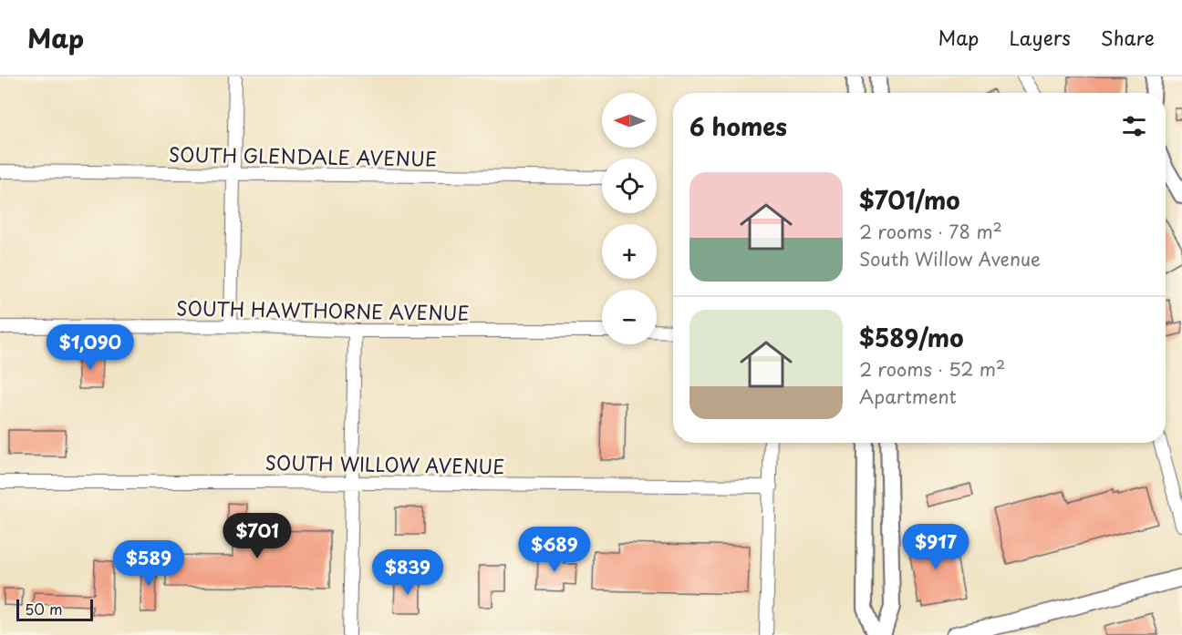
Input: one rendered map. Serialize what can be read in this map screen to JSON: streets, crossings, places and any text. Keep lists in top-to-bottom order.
{
  "streets": {
    "street": ["SOUTH GLENDALE AVENUE", "SOUTH HAWTHORNE AVENUE", "SOUTH WILLOW AVENUE"]
  },
  "scale_bar": "50 m",
  "north": "left",
  "page": {
    "header": "Map",
    "nav": ["Map", "Layers", "Share"],
    "map_buttons": ["+", "−"],
    "heading": "6 homes",
    "list": [
      {
        "name": "$701/mo",
        "note": "2 rooms · 78 m² · South Willow Avenue"
      },
      {
        "name": "$589/mo",
        "note": "2 rooms · 52 m² · Apartment"
      }
    ],
    "price": [
      "$1,090",
      "$701",
      "$917",
      "$689",
      "$589",
      "$839"
    ],
    "scale": "50 m"
  }
}
